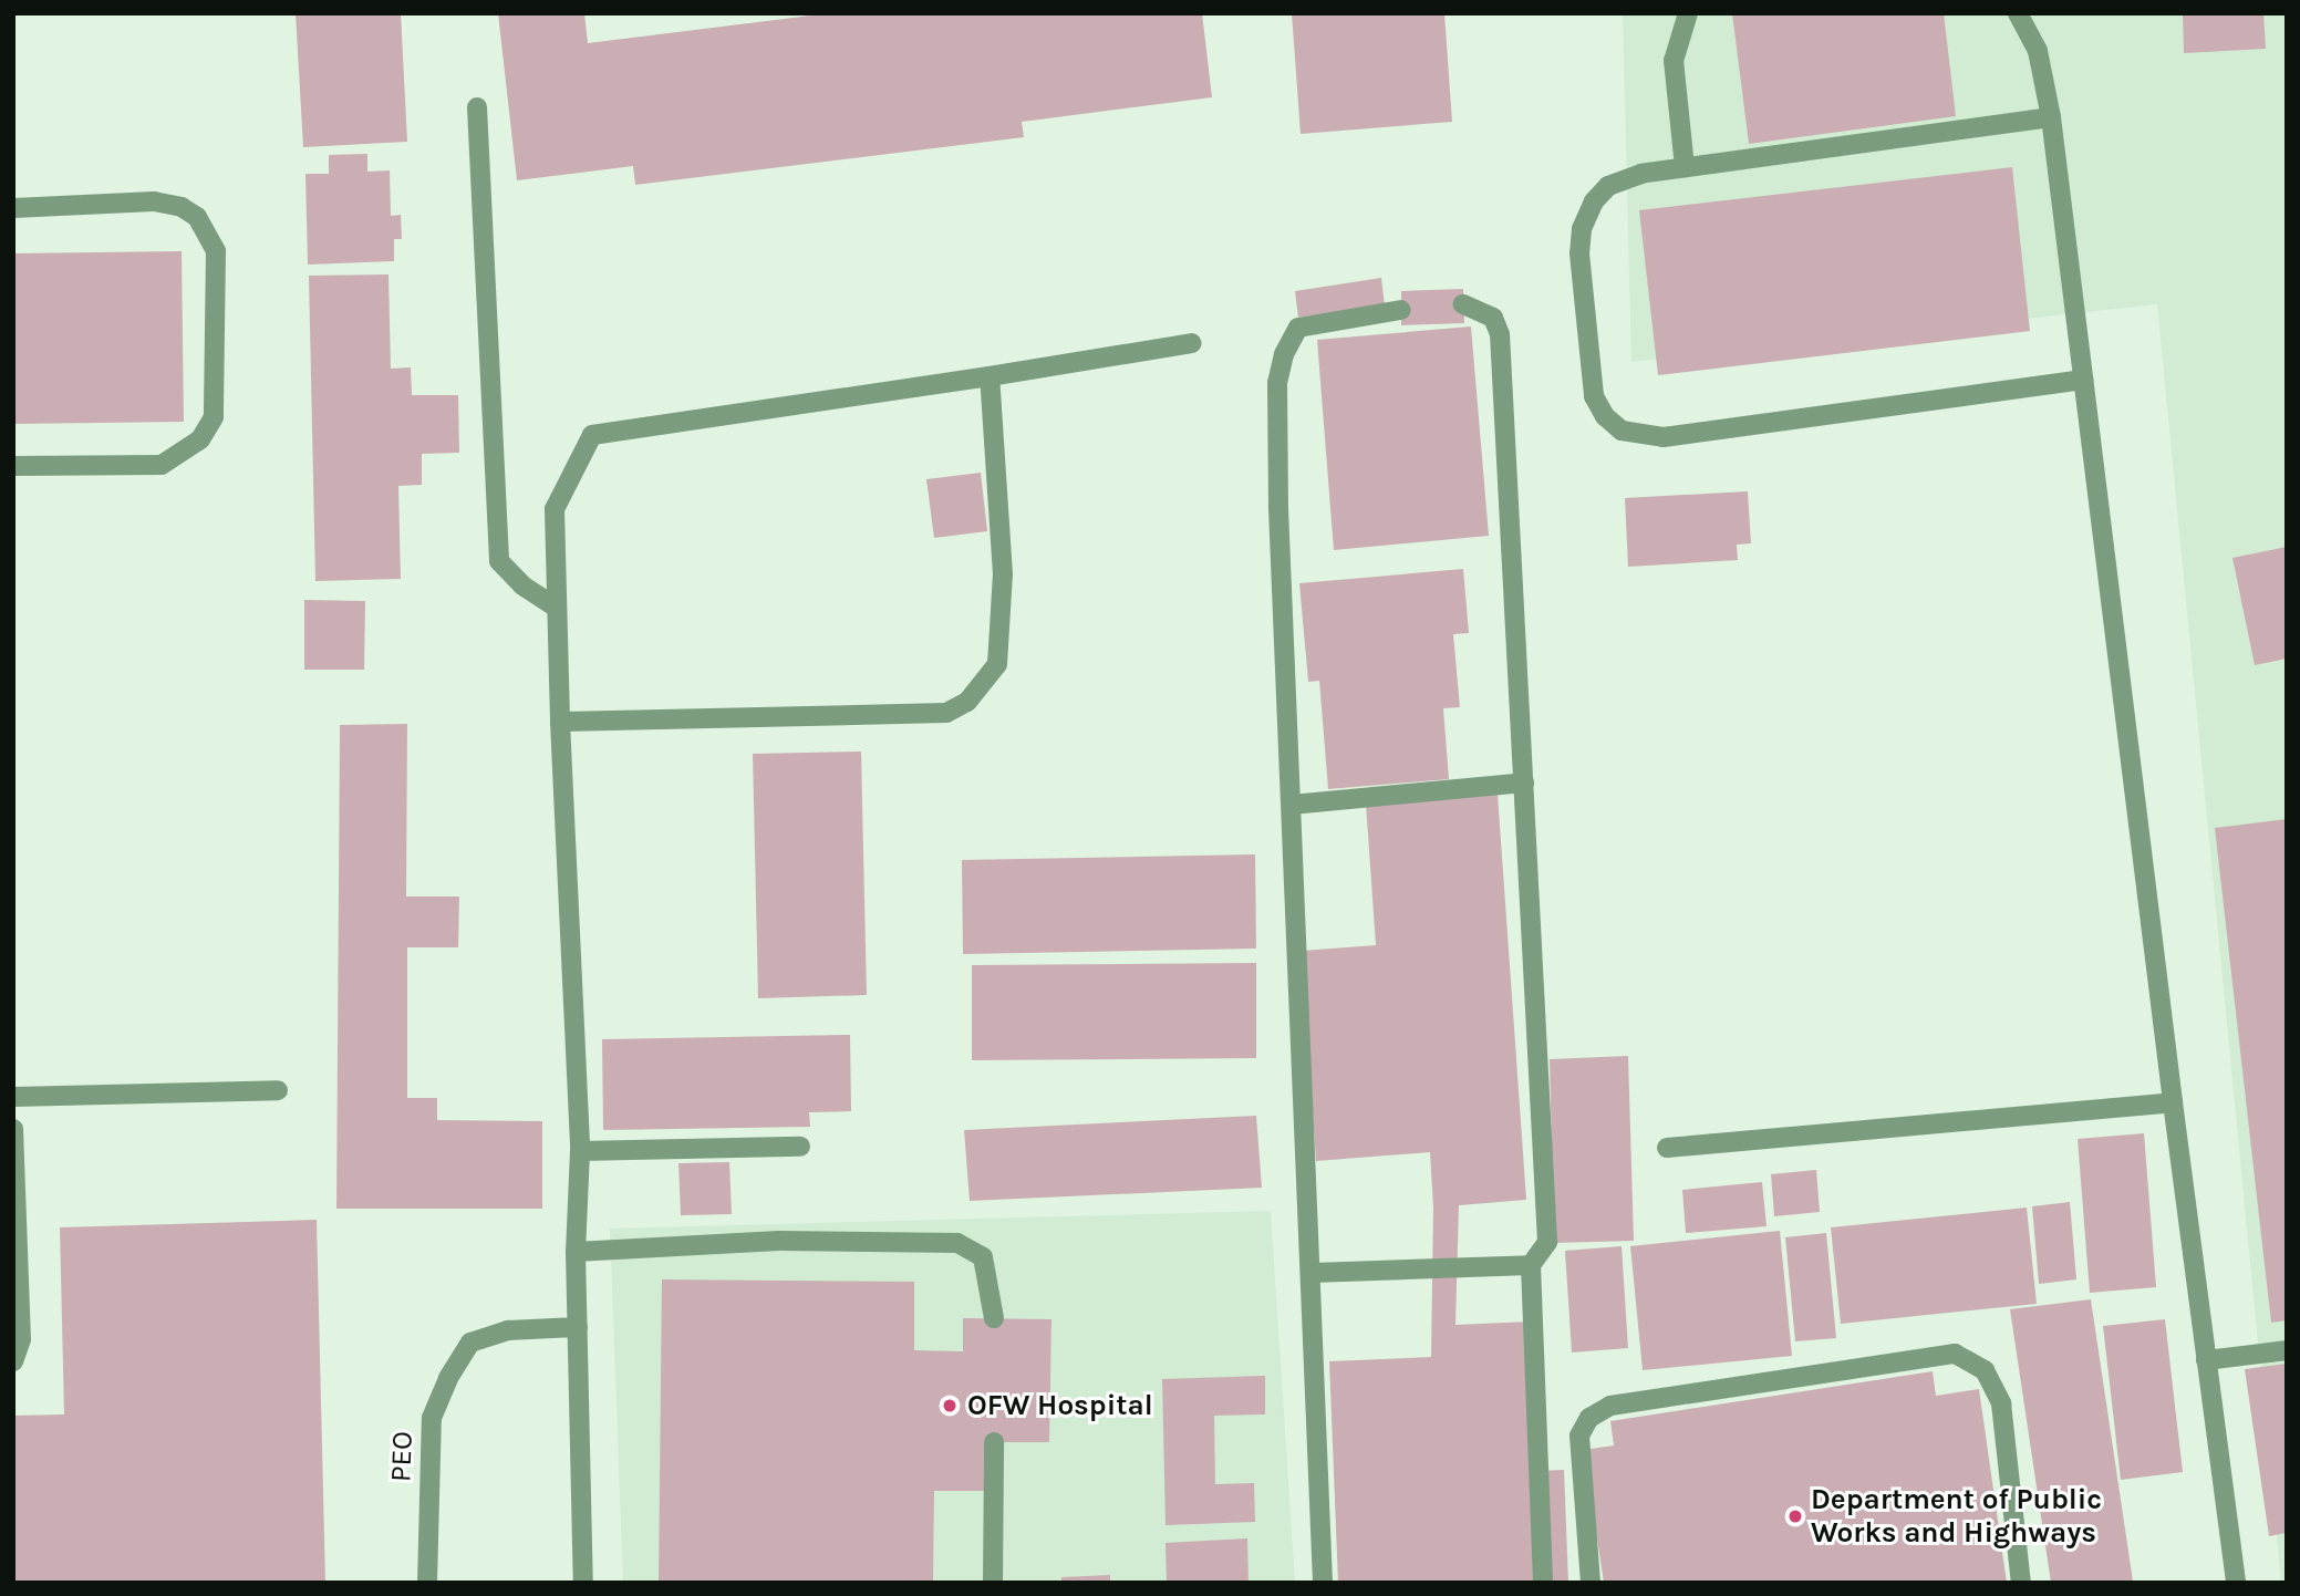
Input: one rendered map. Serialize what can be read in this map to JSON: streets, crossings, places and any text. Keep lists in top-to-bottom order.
{
  "streets": {
    "lane": ["PEO"]
  },
  "places": ["OFW Hospital", "Department of Public Works and Highways"]
}
